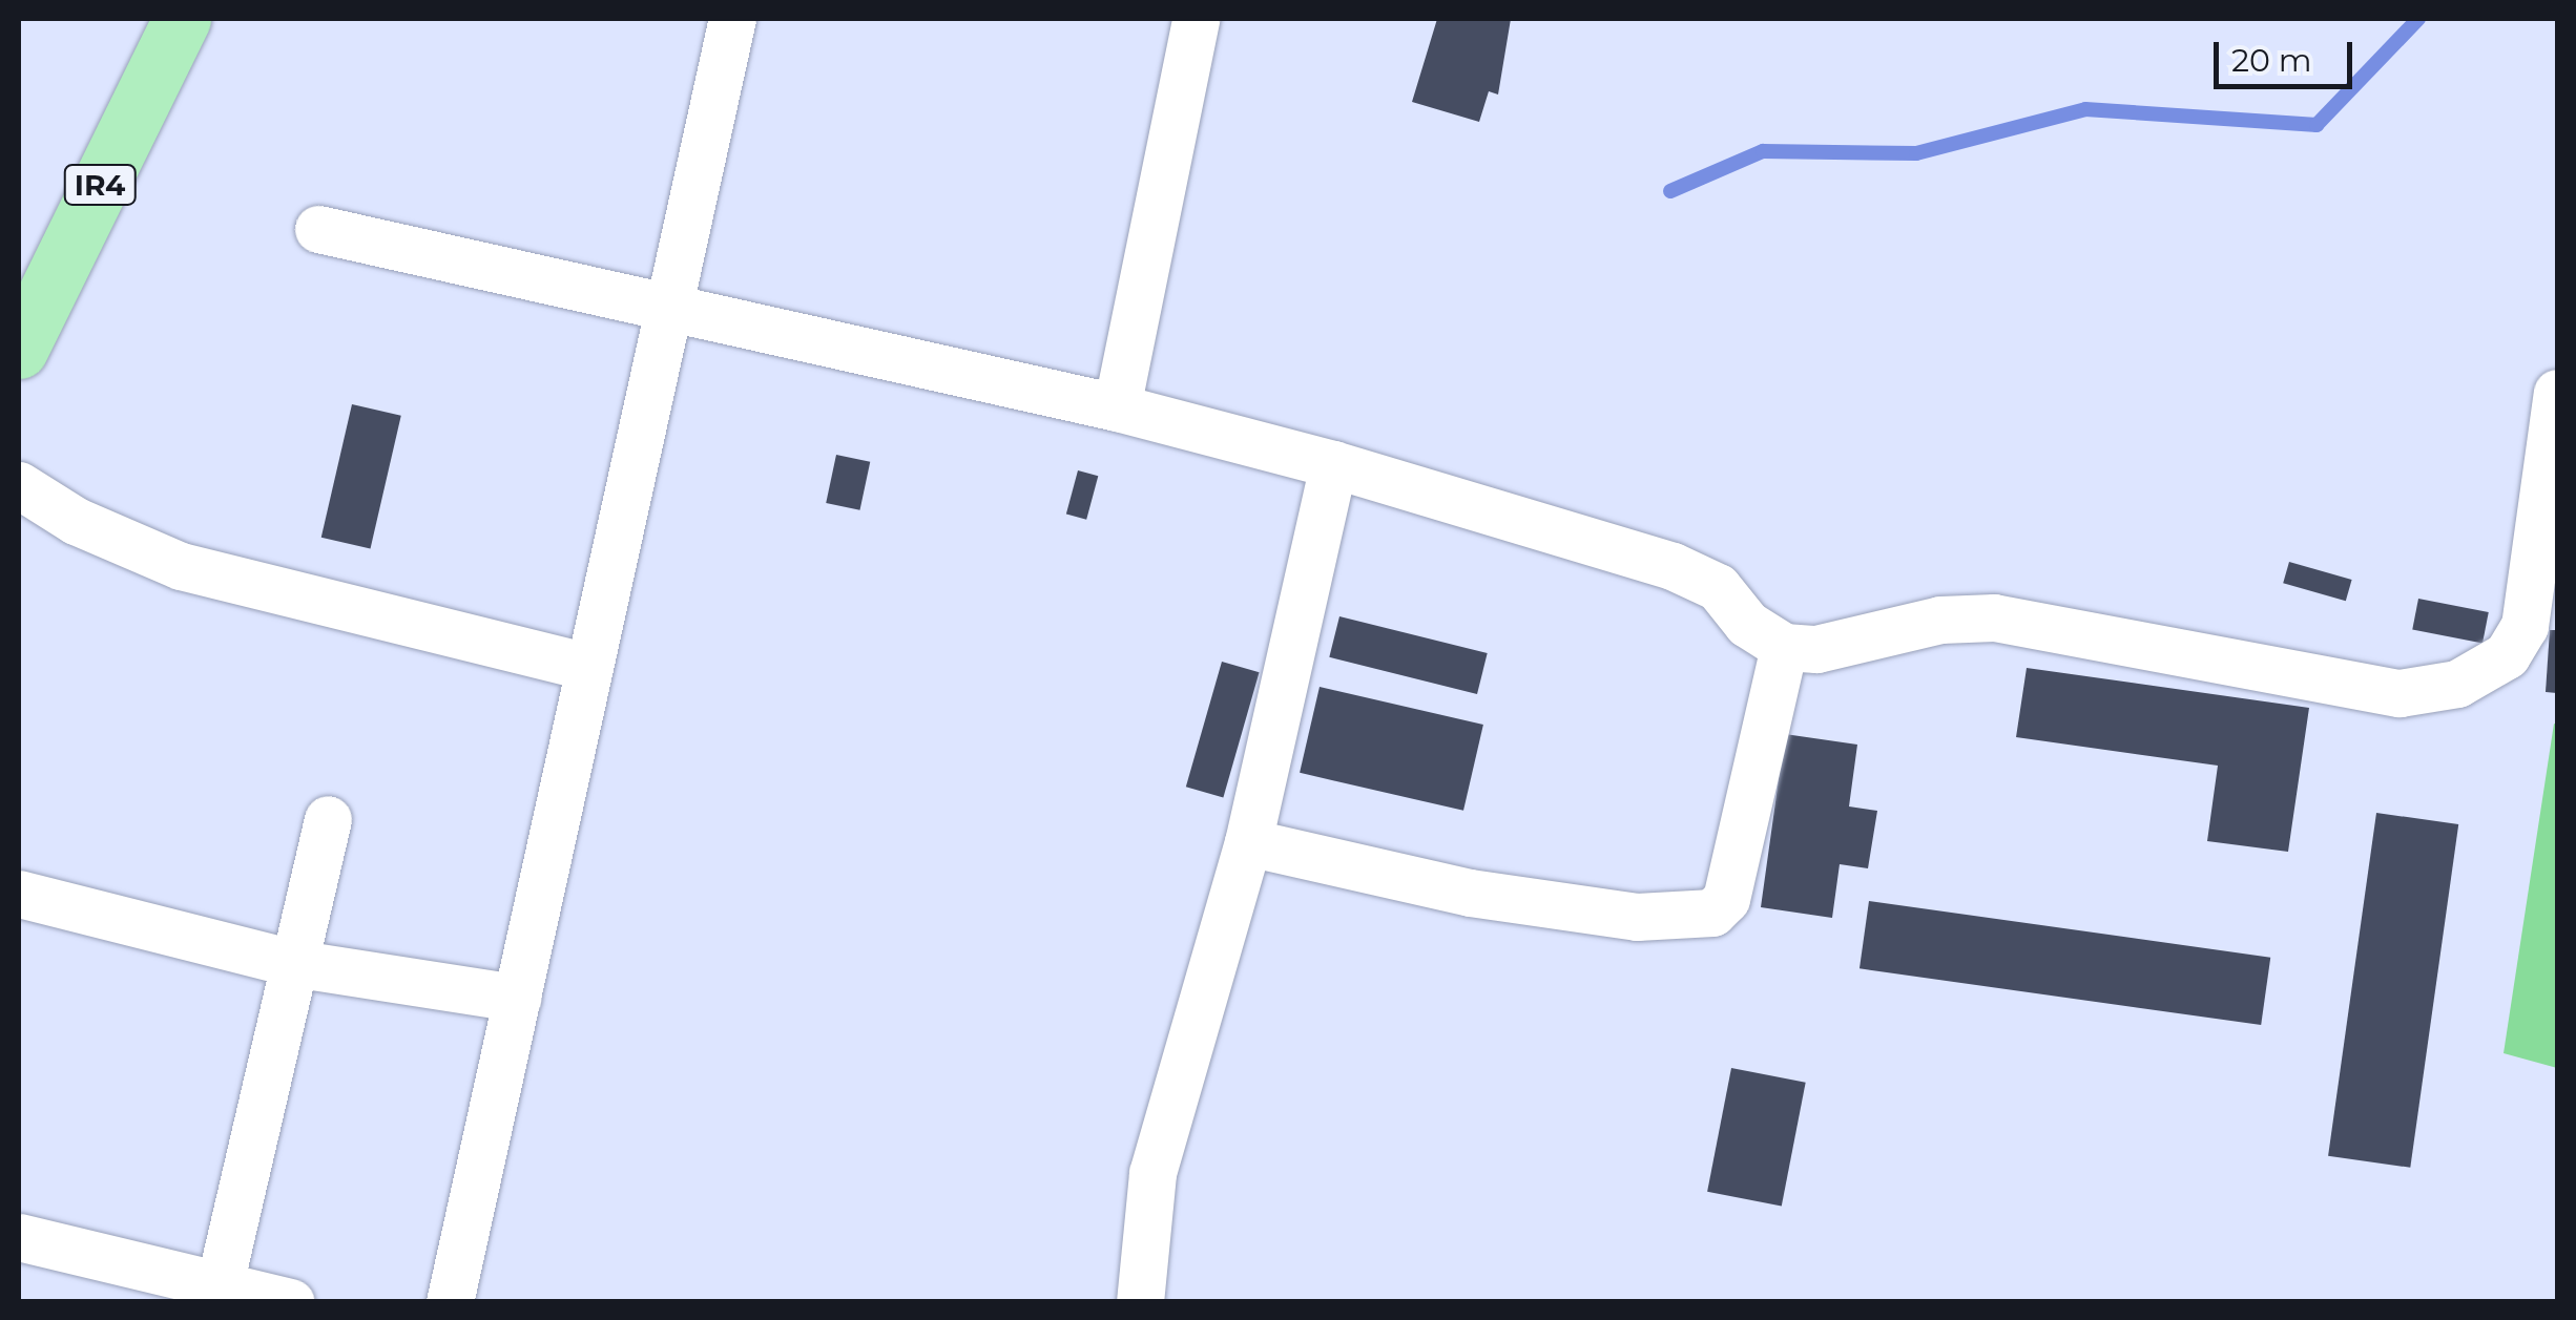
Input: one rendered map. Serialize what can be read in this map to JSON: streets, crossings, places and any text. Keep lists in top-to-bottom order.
{
  "streets": {
    "main road": ["IR4"]
  },
  "scale_bar": "20 m"
}
